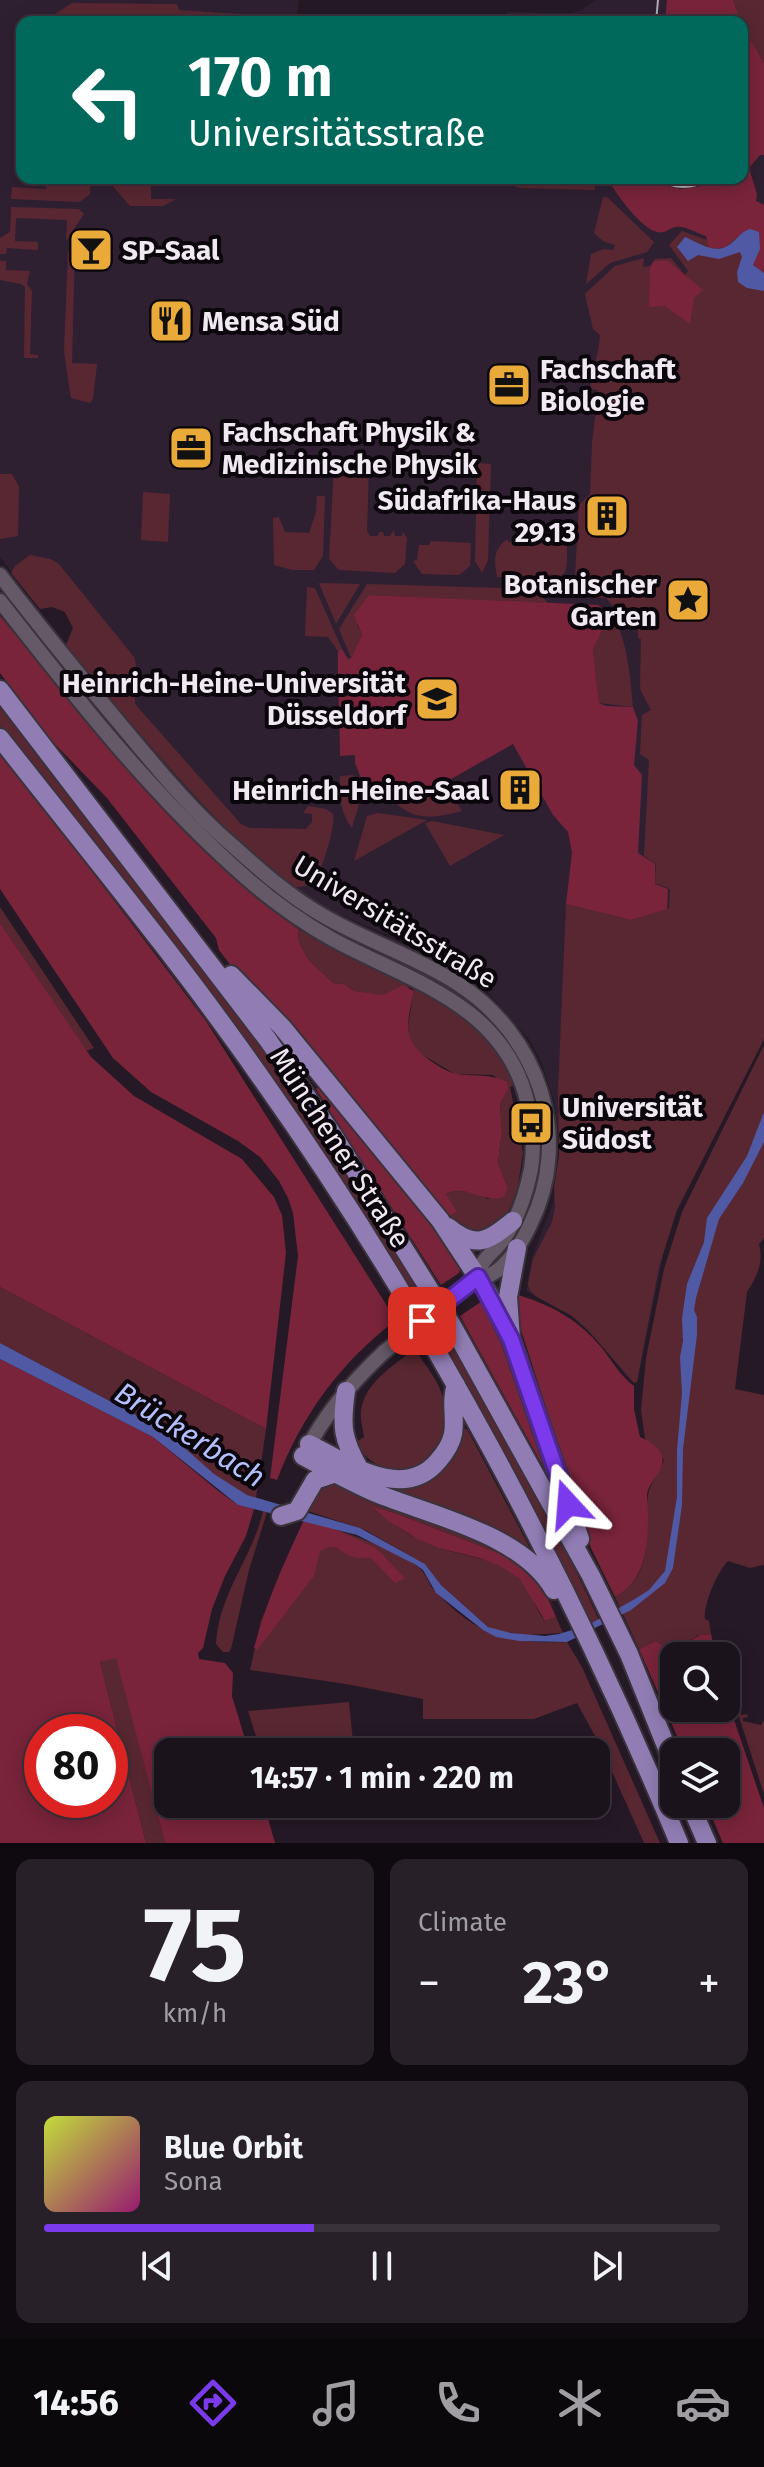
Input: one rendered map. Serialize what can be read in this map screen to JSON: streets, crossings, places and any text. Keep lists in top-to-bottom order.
{
  "streets": {
    "highway": ["Münchener Straße"],
    "street": ["Universitätsstraße"]
  },
  "water": ["Brückerbach"],
  "places": {
    "bar": ["SP-Saal"],
    "restaurant": ["Mensa Süd"],
    "office": ["Fachschaft Biologie", "Fachschaft Physik & Medizinische Physik"],
    "building": ["Südafrika-Haus 29.13", "Heinrich-Heine-Saal"],
    "place": ["Botanischer Garten"],
    "school or university": ["Heinrich-Heine-Universität Düsseldorf"],
    "bus stop": ["Universität Südost"]
  },
  "page": {
    "turn": ["170 m", "Universitätsstraße"],
    "limit": "80",
    "trip": "14:57 · 1 min · 220 m",
    "tile": [
      ["75", "km/h"],
      "Climate"
    ],
    "heat": ["−", "23°", "+"],
    "song": ["Blue Orbit", "Sona"],
    "tabs": "14:56"
  }
}
